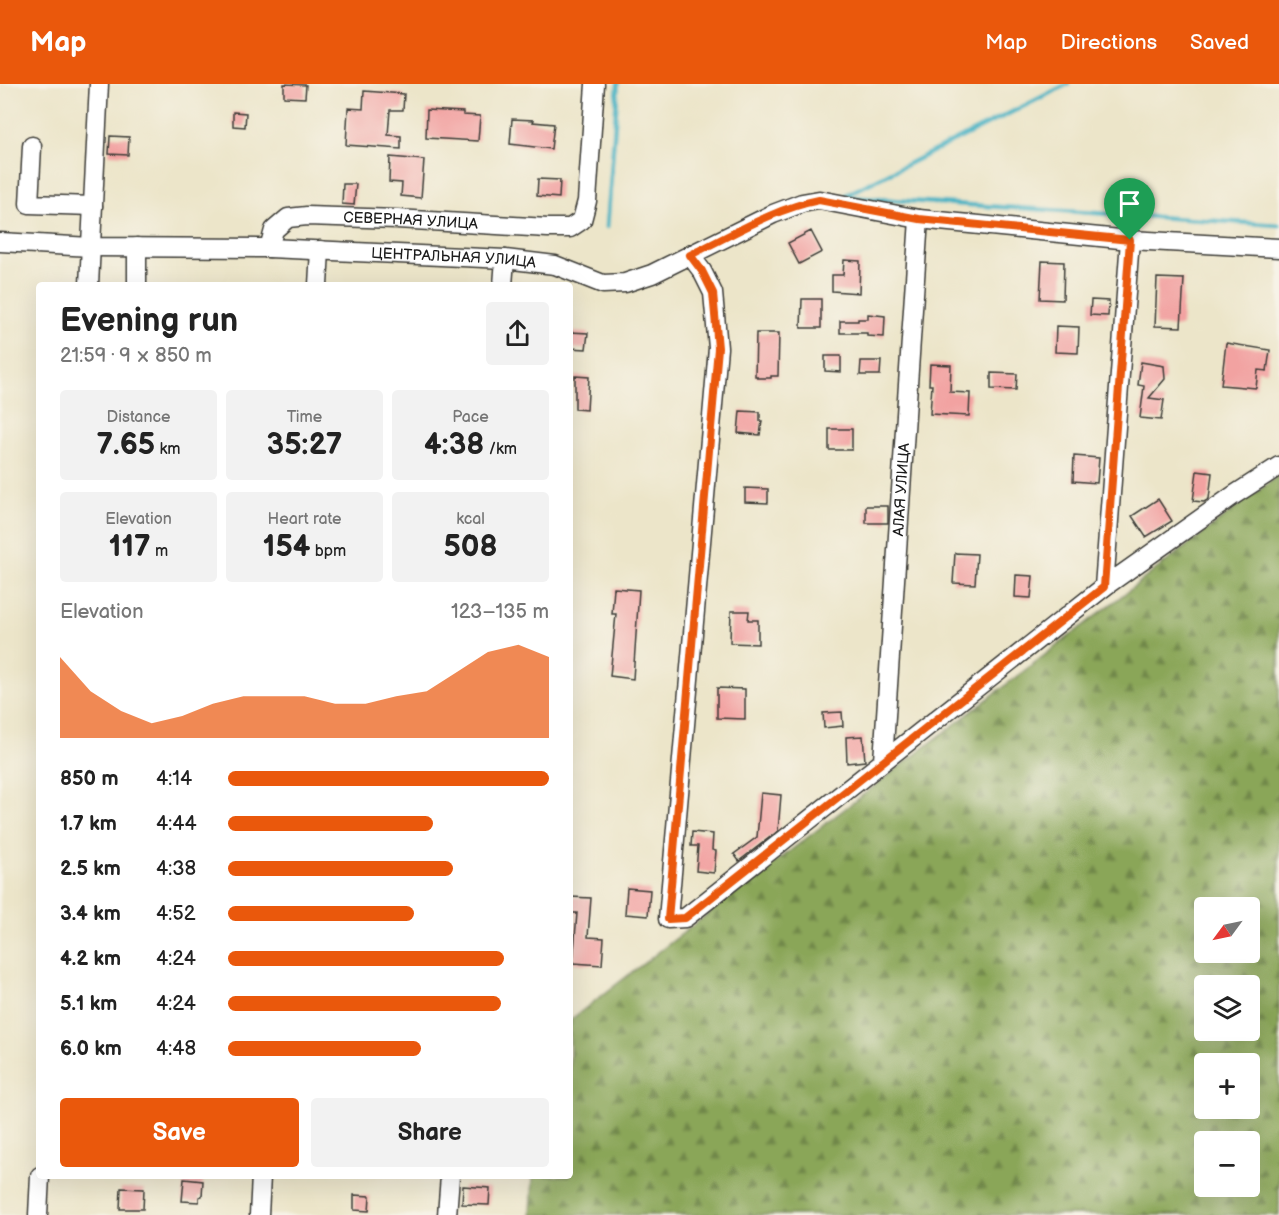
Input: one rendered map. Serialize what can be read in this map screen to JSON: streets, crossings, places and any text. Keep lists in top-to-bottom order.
{
  "streets": {
    "street": ["СЕВЕРНАЯ УЛИЦА", "ЦЕНТРАЛЬНАЯ УЛИЦА", "АЛАЯ УЛИЦА"]
  },
  "crossings": [
    ["СЕВЕРНАЯ УЛИЦА", "ЦЕНТРАЛЬНАЯ УЛИЦА"],
    ["ЦЕНТРАЛЬНАЯ УЛИЦА", "АЛАЯ УЛИЦА"]
  ],
  "north": "bottom left",
  "page": {
    "header": "Map",
    "nav": ["Map", "Directions", "Saved"],
    "heading": ["Evening run", "21:59 · 9 × 850 m"],
    "stats": [
      ["Distance", "7.65 km"],
      ["Time", "35:27"],
      ["Pace", "4:38 /km"],
      ["Elevation", "117 m"],
      ["Heart rate", "154 bpm"],
      ["kcal", "508"]
    ],
    "chart": ["Elevation", "123–135 m"],
    "list": [
      {
        "name": "850 m",
        "note": "4:14"
      },
      {
        "name": "1.7 km",
        "note": "4:44"
      },
      {
        "name": "2.5 km",
        "note": "4:38"
      },
      {
        "name": "3.4 km",
        "note": "4:52"
      },
      {
        "name": "4.2 km",
        "note": "4:24"
      },
      {
        "name": "5.1 km",
        "note": "4:24"
      },
      {
        "name": "6.0 km",
        "note": "4:48"
      }
    ],
    "map_buttons": ["+", "−"],
    "buttons": ["Save", "Share"]
  }
}
